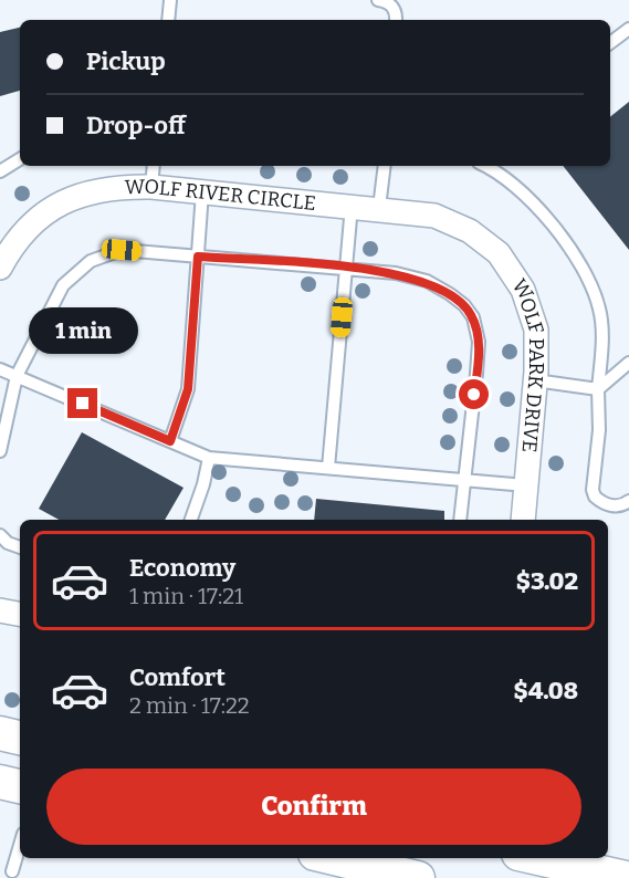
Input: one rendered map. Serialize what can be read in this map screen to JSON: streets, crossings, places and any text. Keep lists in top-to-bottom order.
{
  "streets": {
    "street": ["WOLF RIVER CIRCLE", "WOLF PARK DRIVE"]
  },
  "crossings": [
    ["WOLF RIVER CIRCLE", "WOLF PARK DRIVE"]
  ],
  "page": {
    "banner": ["Pickup", "Drop-off"],
    "bubble": "1 min",
    "list": [
      {
        "name": "Economy",
        "note": "1 min · 17:21",
        "value": "$3.02"
      },
      {
        "name": "Comfort",
        "note": "2 min · 17:22",
        "value": "$4.08"
      }
    ],
    "buttons": "Confirm"
  }
}
